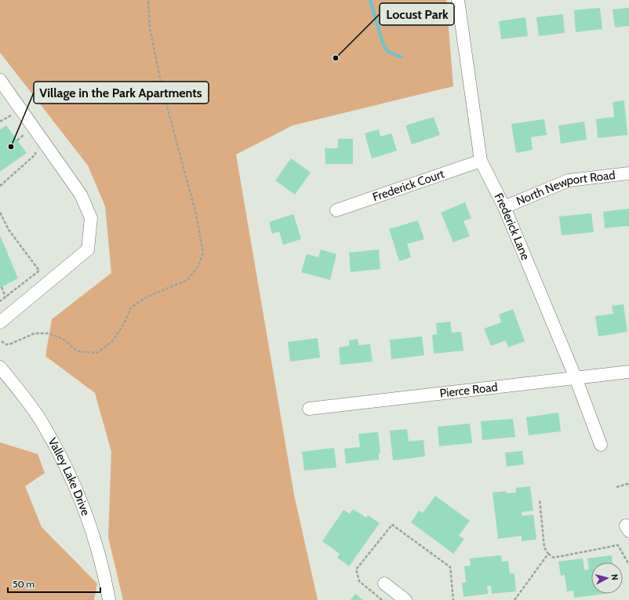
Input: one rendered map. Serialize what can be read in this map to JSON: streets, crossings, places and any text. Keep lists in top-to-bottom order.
{
  "streets": {
    "street": [
      "Frederick Court",
      "North Newport Road",
      "Frederick Lane",
      "Pierce Road",
      "Valley Lake Drive"
    ]
  },
  "crossings": [
    ["Frederick Court", "Frederick Lane"],
    ["North Newport Road", "Frederick Lane"],
    ["Frederick Lane", "Pierce Road"]
  ],
  "places": ["Locust Park", "Village in the Park Apartments"],
  "scale_bar": "50 m",
  "north": "right"
}
